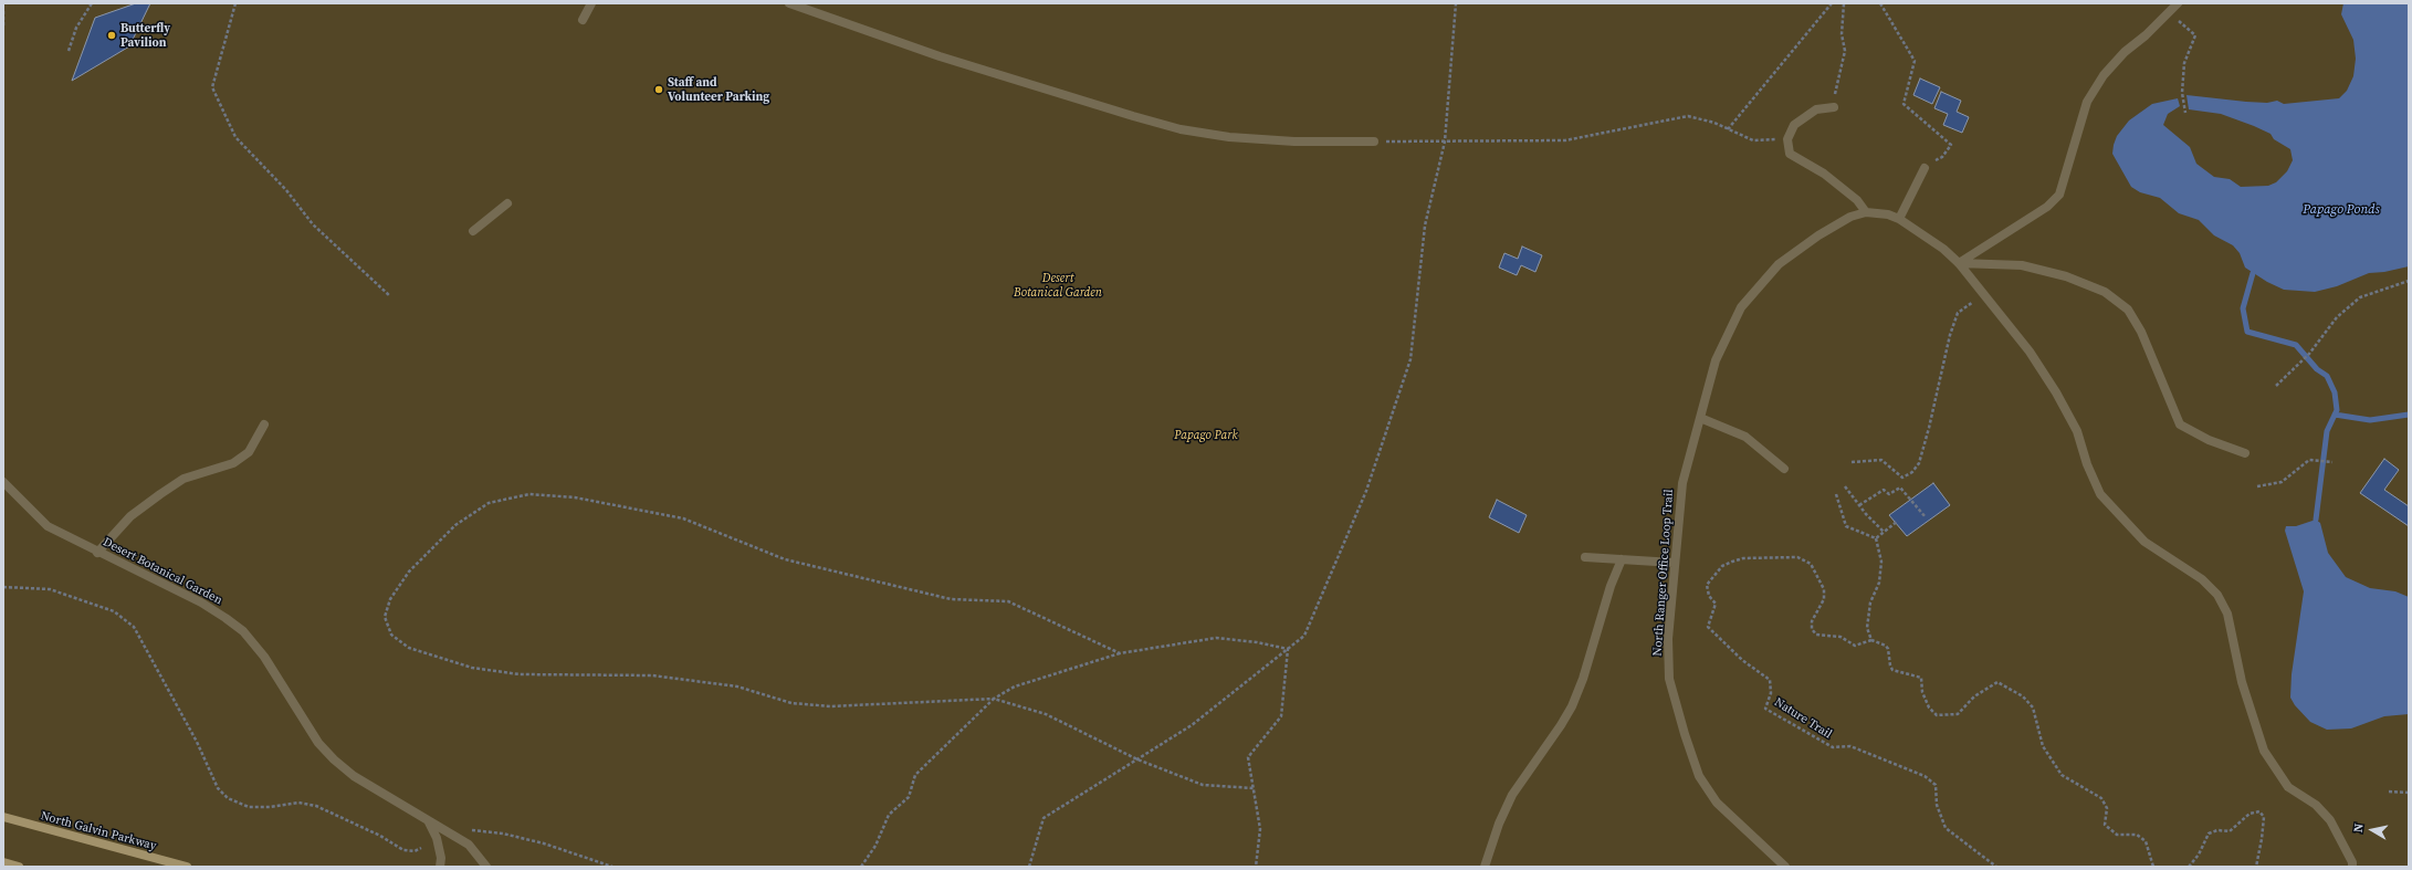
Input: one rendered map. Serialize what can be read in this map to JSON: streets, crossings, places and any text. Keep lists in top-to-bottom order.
{
  "streets": {
    "main road": ["North Galvin Parkway"],
    "street": ["Desert Botanical Garden", "North Ranger Office Loop Trail"],
    "path": ["Nature Trail"]
  },
  "water": ["Papago Ponds"],
  "parks": ["Desert Botanical Garden", "Papago Park"],
  "places": ["Butterfly Pavilion", "Staff and Volunteer Parking"],
  "north": "left"
}
